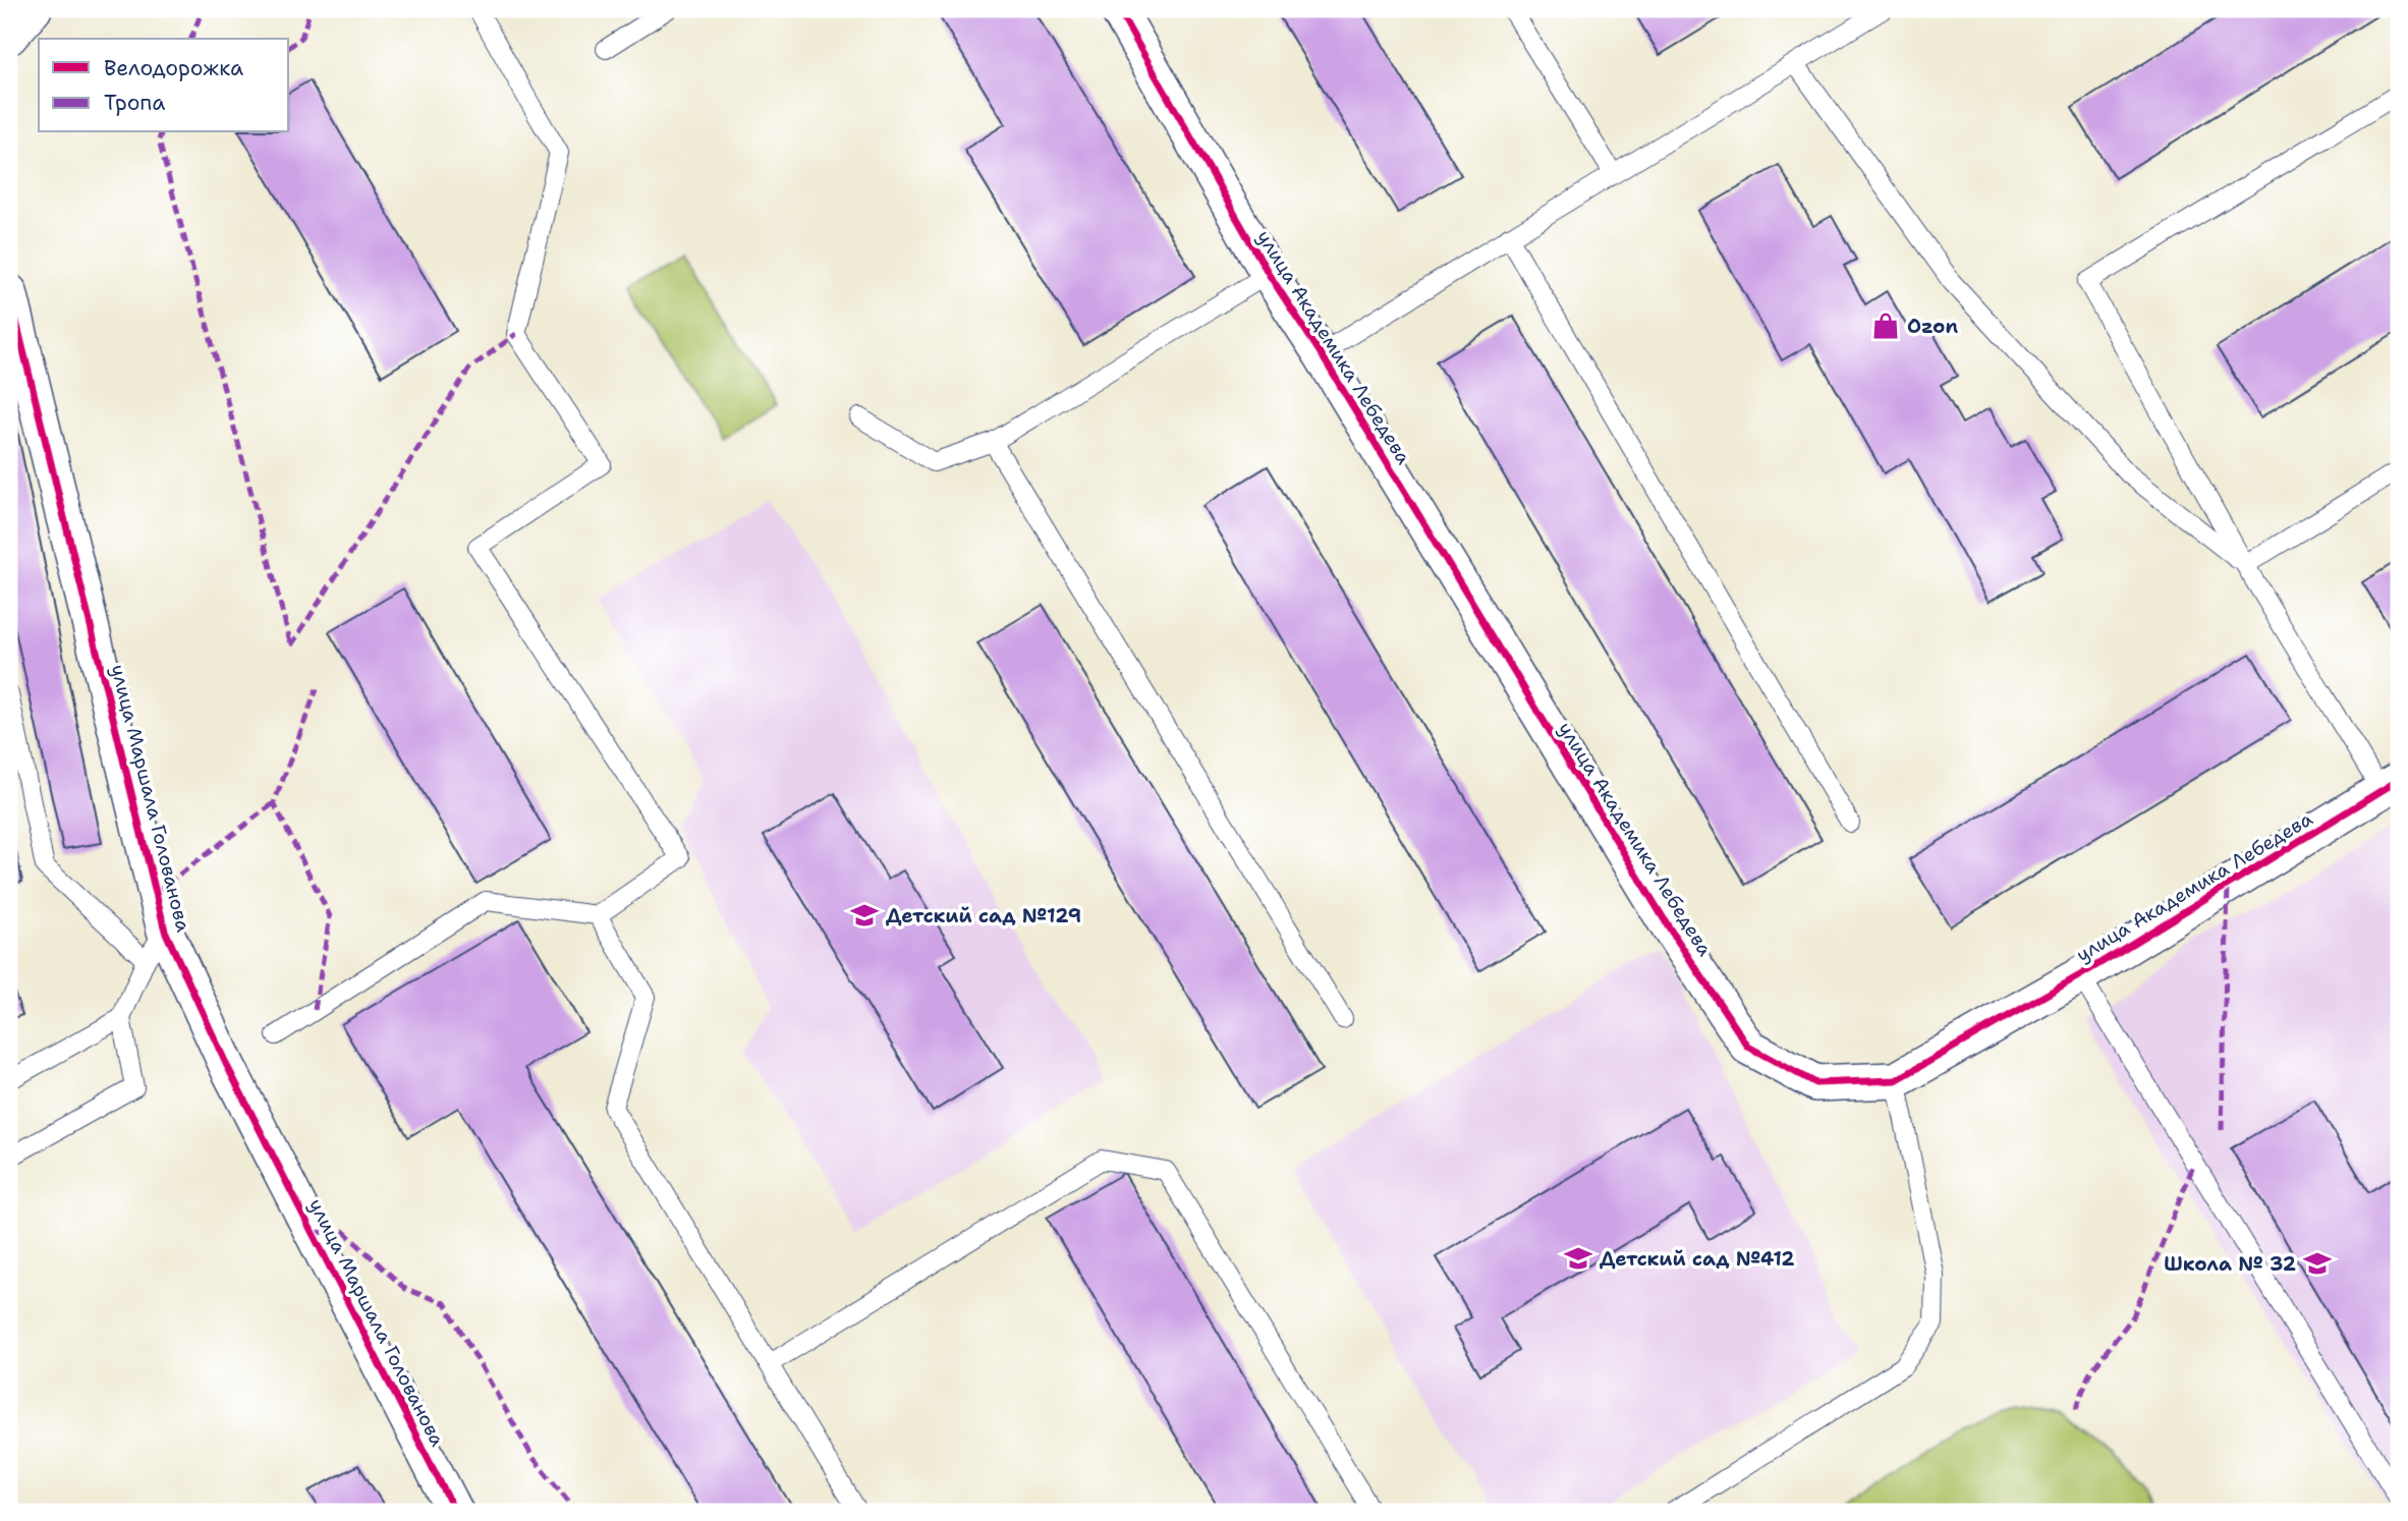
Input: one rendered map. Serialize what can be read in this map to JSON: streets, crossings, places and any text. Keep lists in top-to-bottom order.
{
  "streets": {
    "street": ["улица Академика Лебедева", "улица Маршала Голованова"]
  },
  "places": {
    "shop": ["Ozon"],
    "school or university": ["Детский сад №129", "Детский сад №412", "Школа № 32"]
  },
  "legend": ["Велодорожка", "Тропа"]
}
